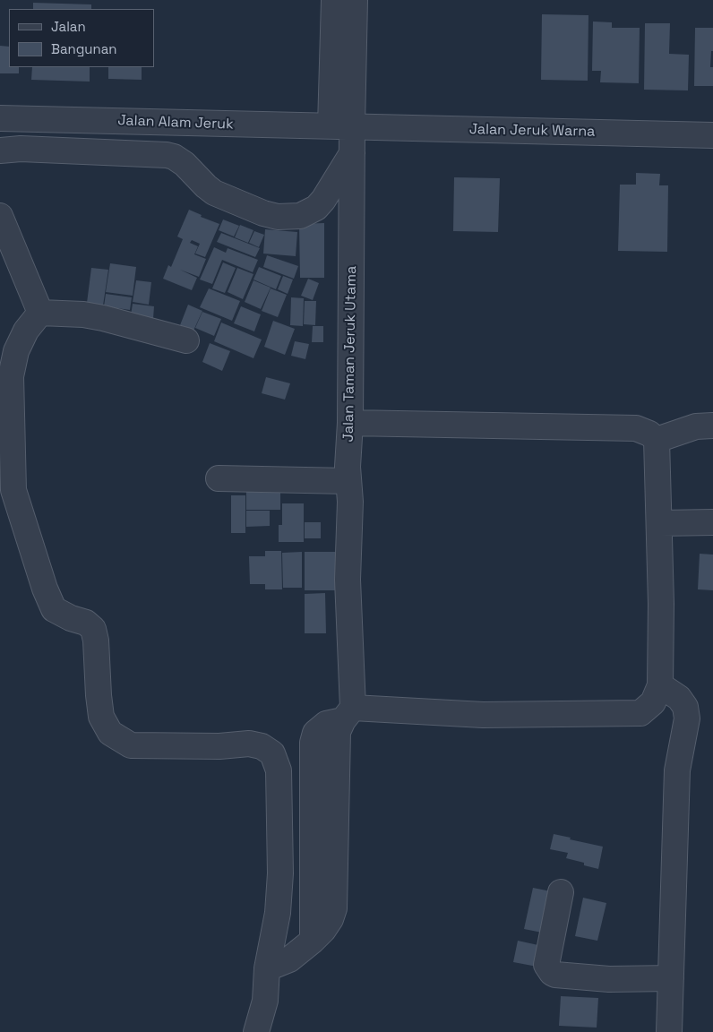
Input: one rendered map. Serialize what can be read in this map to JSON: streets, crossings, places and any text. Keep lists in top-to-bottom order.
{
  "streets": {
    "street": ["Jalan Alam Jeruk", "Jalan Jeruk Warna", "Jalan Taman Jeruk Utama"]
  },
  "crossings": [
    ["Jalan Alam Jeruk", "Jalan Jeruk Warna"],
    ["Jalan Alam Jeruk", "Jalan Taman Jeruk Utama"],
    ["Jalan Jeruk Warna", "Jalan Taman Jeruk Utama"]
  ],
  "legend": ["Jalan", "Bangunan"]
}
